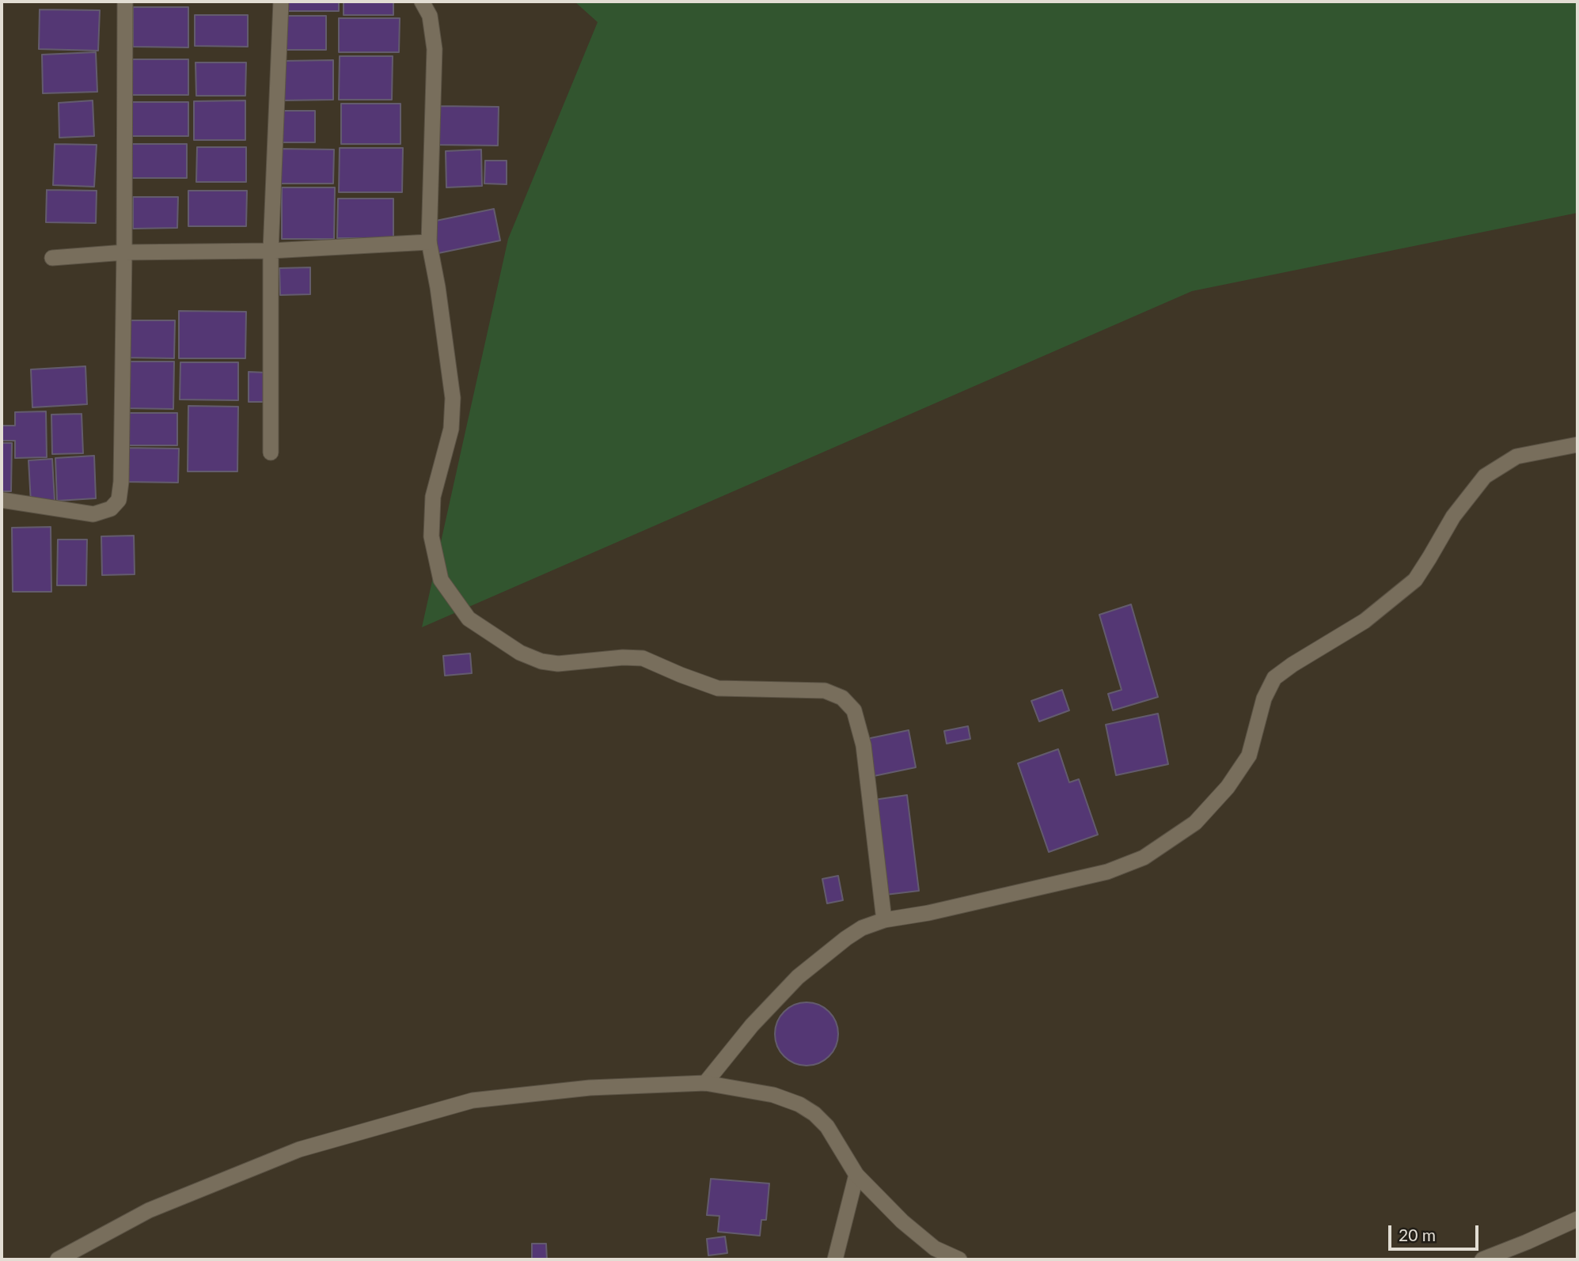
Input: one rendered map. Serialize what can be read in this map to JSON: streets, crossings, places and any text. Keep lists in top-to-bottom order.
{
  "scale_bar": "20 m"
}
